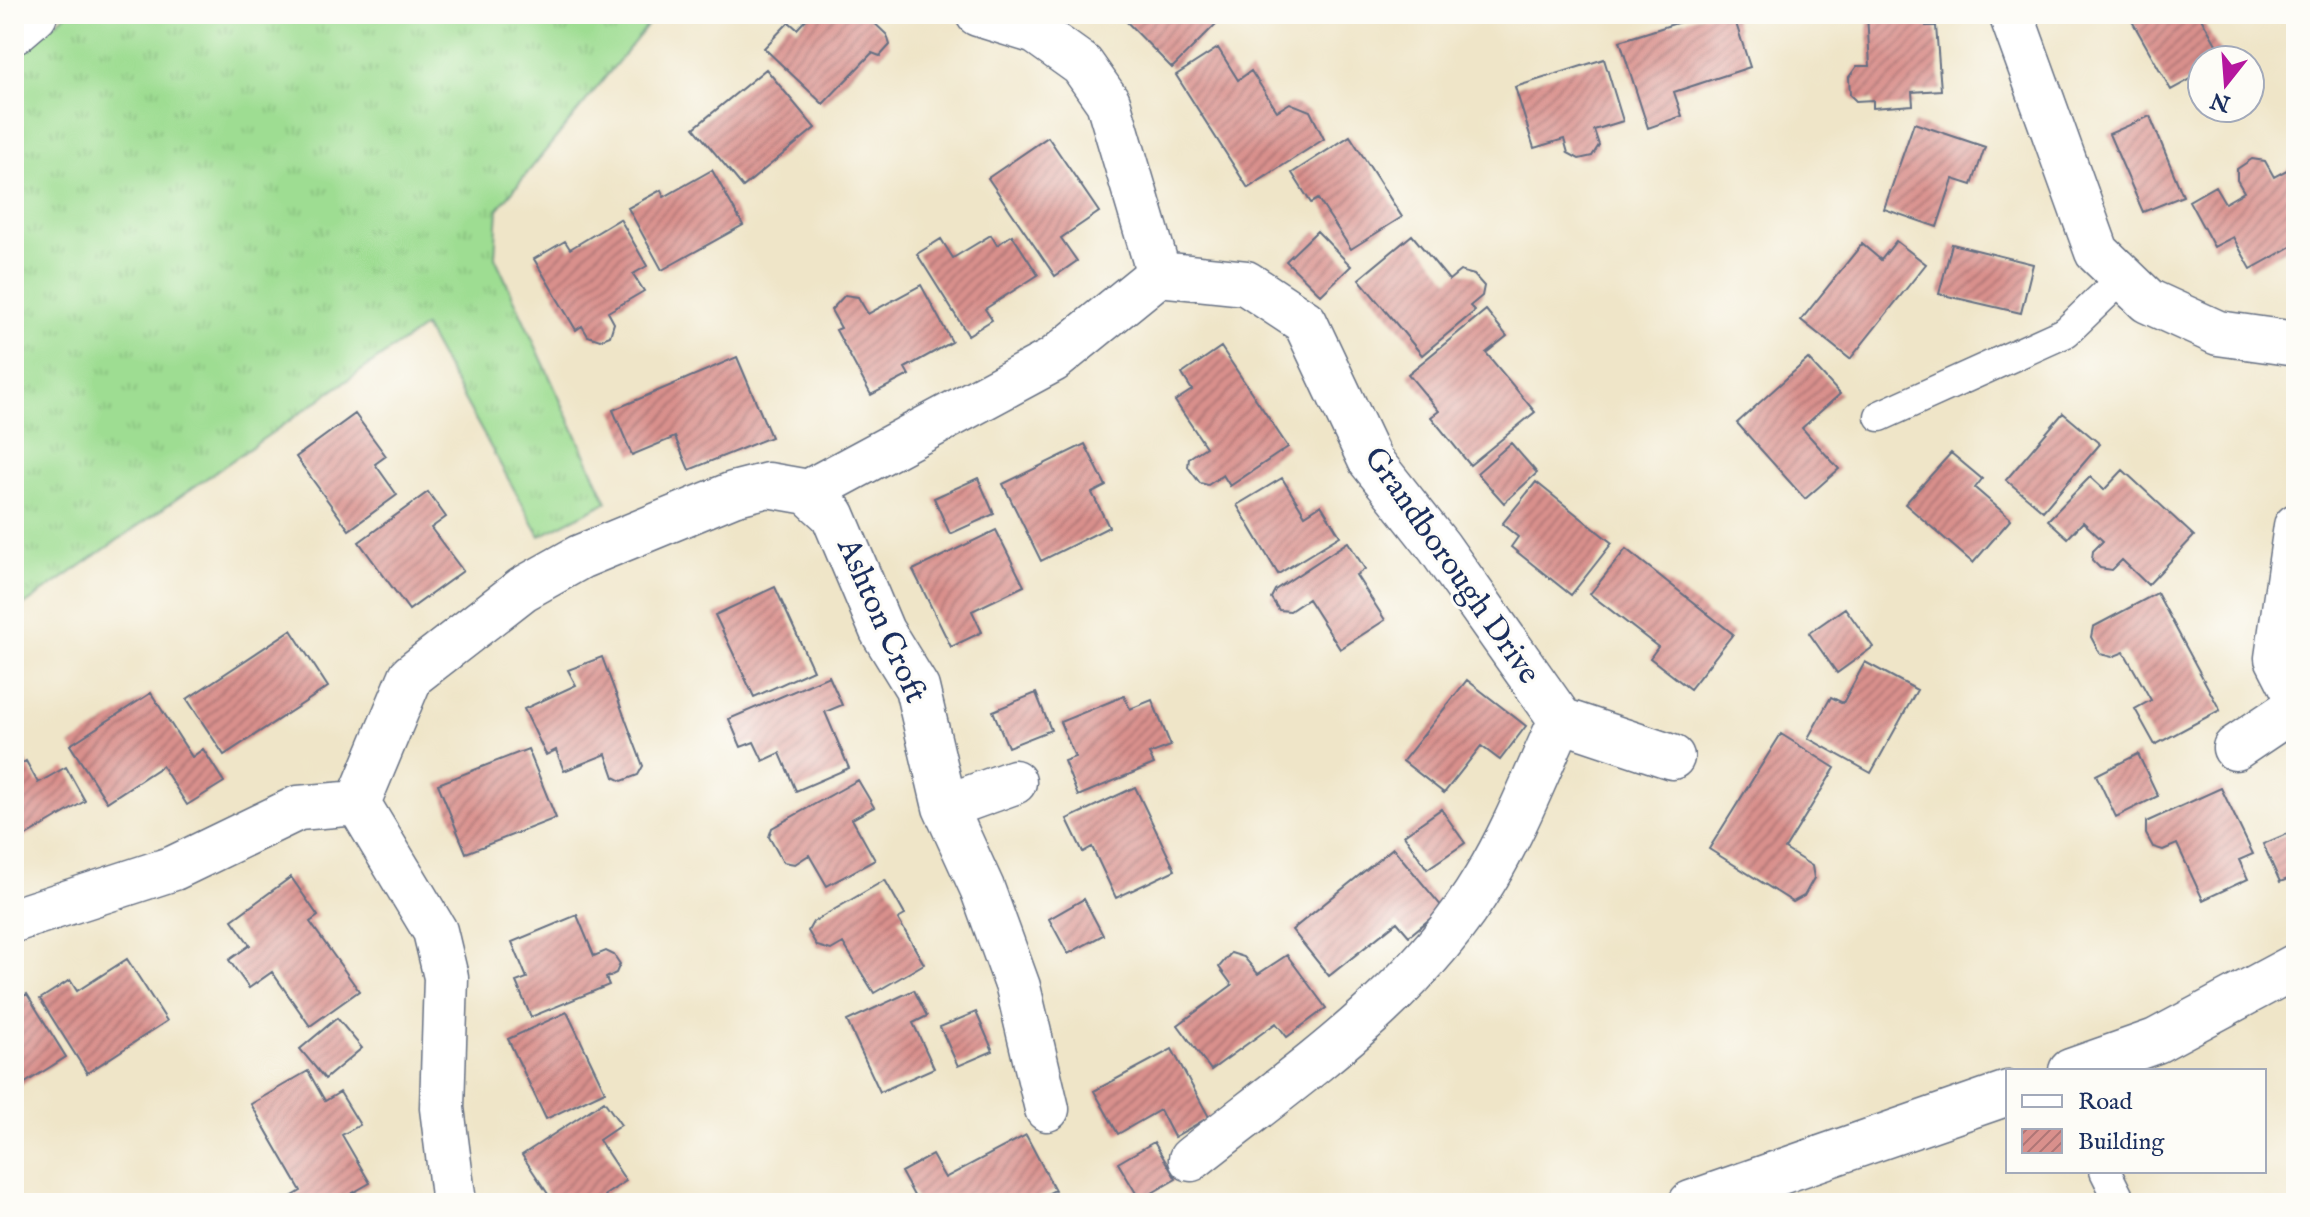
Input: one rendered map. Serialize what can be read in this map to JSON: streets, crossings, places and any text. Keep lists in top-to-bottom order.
{
  "streets": {
    "street": ["Grandborough Drive", "Ashton Croft"]
  },
  "legend": ["Road", "Building"],
  "north": "bottom"
}
